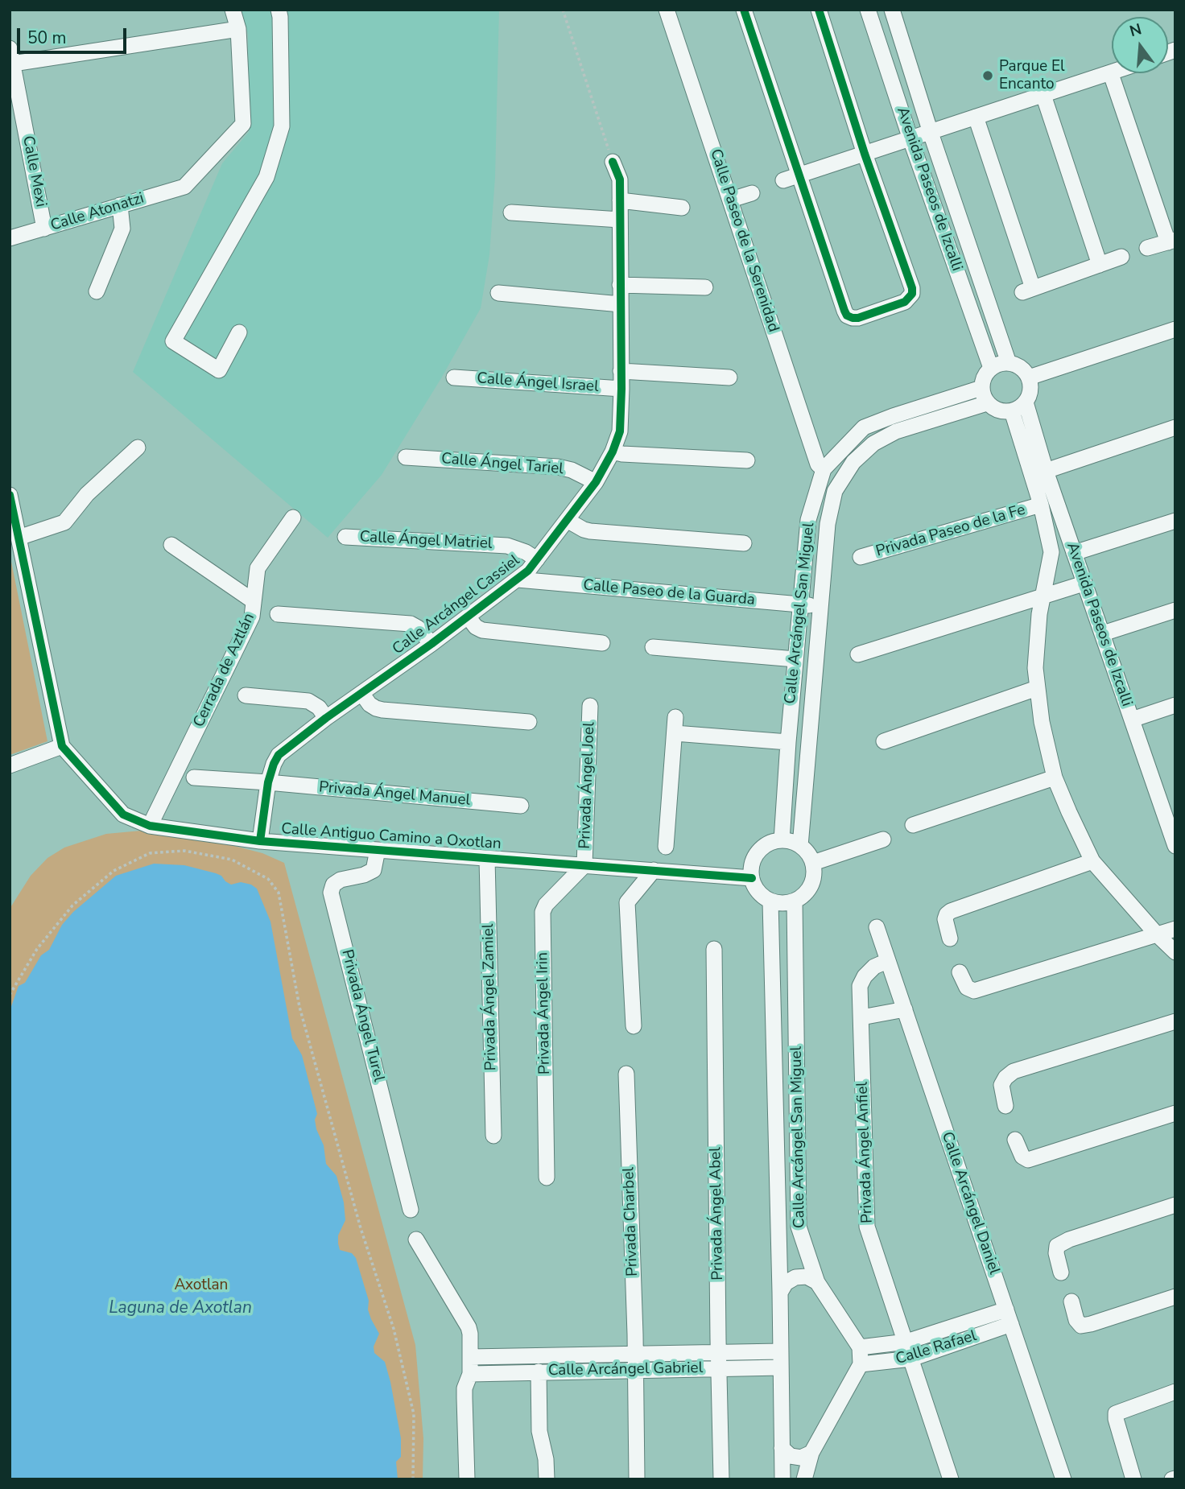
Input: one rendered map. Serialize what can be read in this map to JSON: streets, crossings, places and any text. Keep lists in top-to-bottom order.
{
  "streets": {
    "street": [
      "Calle Mexi",
      "Avenida Paseos de Izcalli",
      "Calle Atonatzi",
      "Calle Paseo de la Serenidad",
      "Calle Ángel Israel",
      "Calle Ángel Tariel",
      "Privada Paseo de la Fe",
      "Calle Ángel Matriel",
      "Calle Paseo de la Guarda",
      "Calle Arcángel Cassiel",
      "Calle Arcángel San Miguel",
      "Cerrada de Aztlán",
      "Privada Ángel Joel",
      "Privada Ángel Manuel",
      "Calle Antiguo Camino a Oxotlan",
      "Privada Ángel Zamiel",
      "Privada Ángel Irin",
      "Privada Ángel Turel",
      "Privada Ángel Anfiel",
      "Calle Arcángel Daniel",
      "Privada Ángel Abel",
      "Privada Charbel",
      "Calle Rafael",
      "Calle Arcángel Gabriel"
    ]
  },
  "crossings": [
    ["Calle Mexi", "Calle Atonatzi"],
    ["Avenida Paseos de Izcalli", "Privada Paseo de la Fe"],
    ["Avenida Paseos de Izcalli", "Calle Arcángel San Miguel"],
    ["Calle Paseo de la Serenidad", "Calle Arcángel San Miguel"],
    ["Calle Ángel Israel", "Calle Arcángel Cassiel"],
    ["Calle Ángel Tariel", "Calle Arcángel Cassiel"],
    ["Calle Ángel Matriel", "Calle Arcángel Cassiel"],
    ["Calle Paseo de la Guarda", "Calle Arcángel Cassiel"],
    ["Calle Paseo de la Guarda", "Calle Arcángel San Miguel"],
    ["Calle Arcángel Cassiel", "Privada Ángel Manuel"],
    ["Calle Arcángel Cassiel", "Calle Antiguo Camino a Oxotlan"],
    ["Calle Arcángel San Miguel", "Calle Antiguo Camino a Oxotlan"],
    ["Calle Arcángel San Miguel", "Calle Rafael"],
    ["Calle Arcángel San Miguel", "Calle Arcángel Gabriel"],
    ["Cerrada de Aztlán", "Calle Antiguo Camino a Oxotlan"],
    ["Privada Ángel Joel", "Calle Antiguo Camino a Oxotlan"],
    ["Privada Ángel Joel", "Privada Ángel Irin"],
    ["Calle Antiguo Camino a Oxotlan", "Privada Ángel Zamiel"],
    ["Calle Antiguo Camino a Oxotlan", "Privada Ángel Irin"],
    ["Calle Antiguo Camino a Oxotlan", "Privada Ángel Turel"],
    ["Privada Ángel Anfiel", "Calle Arcángel Daniel"],
    ["Privada Ángel Anfiel", "Calle Rafael"],
    ["Calle Arcángel Daniel", "Calle Rafael"],
    ["Privada Ángel Abel", "Calle Arcángel Gabriel"],
    ["Privada Charbel", "Calle Arcángel Gabriel"]
  ],
  "water": ["Laguna de Axotlan"],
  "parks": ["Axotlan"],
  "places": ["Parque El Encanto"],
  "scale_bar": "50 m",
  "north": "top"
}
